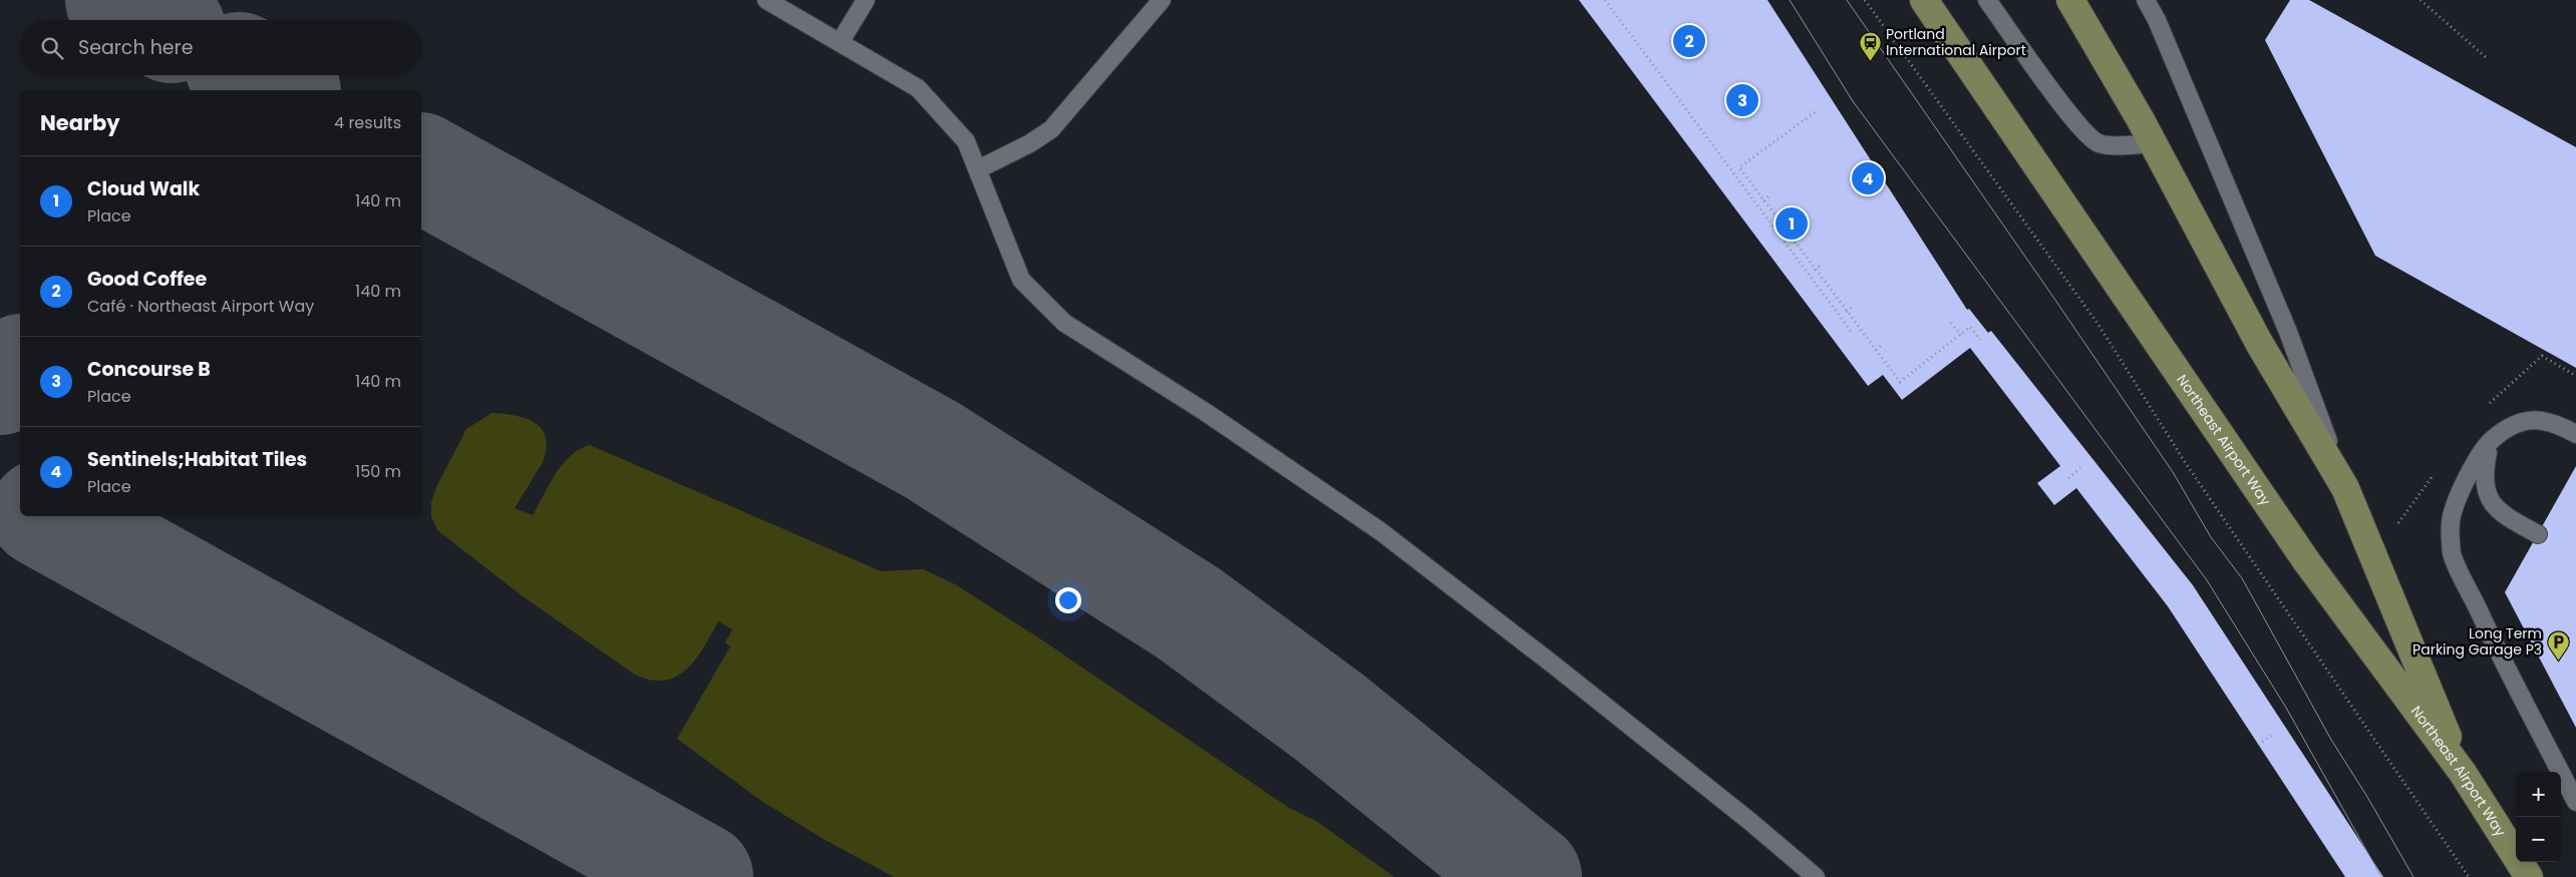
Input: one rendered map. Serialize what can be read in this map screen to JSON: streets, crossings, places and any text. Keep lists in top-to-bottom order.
{
  "streets": {
    "main road": ["Northeast Airport Way"]
  },
  "places": {
    "station": ["Portland International Airport"],
    "parking": ["Long Term Parking Garage P3"]
  },
  "page": {
    "search": "Search here",
    "pins": [
      "2",
      "3",
      "4",
      "1"
    ],
    "heading": ["Nearby", "4 results"],
    "list": [
      {
        "mark": "1",
        "name": "Cloud Walk",
        "note": "Place",
        "value": "140 m"
      },
      {
        "mark": "2",
        "name": "Good Coffee",
        "note": "Café · Northeast Airport Way",
        "value": "140 m"
      },
      {
        "mark": "3",
        "name": "Concourse B",
        "note": "Place",
        "value": "140 m"
      },
      {
        "mark": "4",
        "name": "Sentinels;Habitat Tiles",
        "note": "Place",
        "value": "150 m"
      }
    ],
    "map_buttons": ["+", "−"]
  }
}
